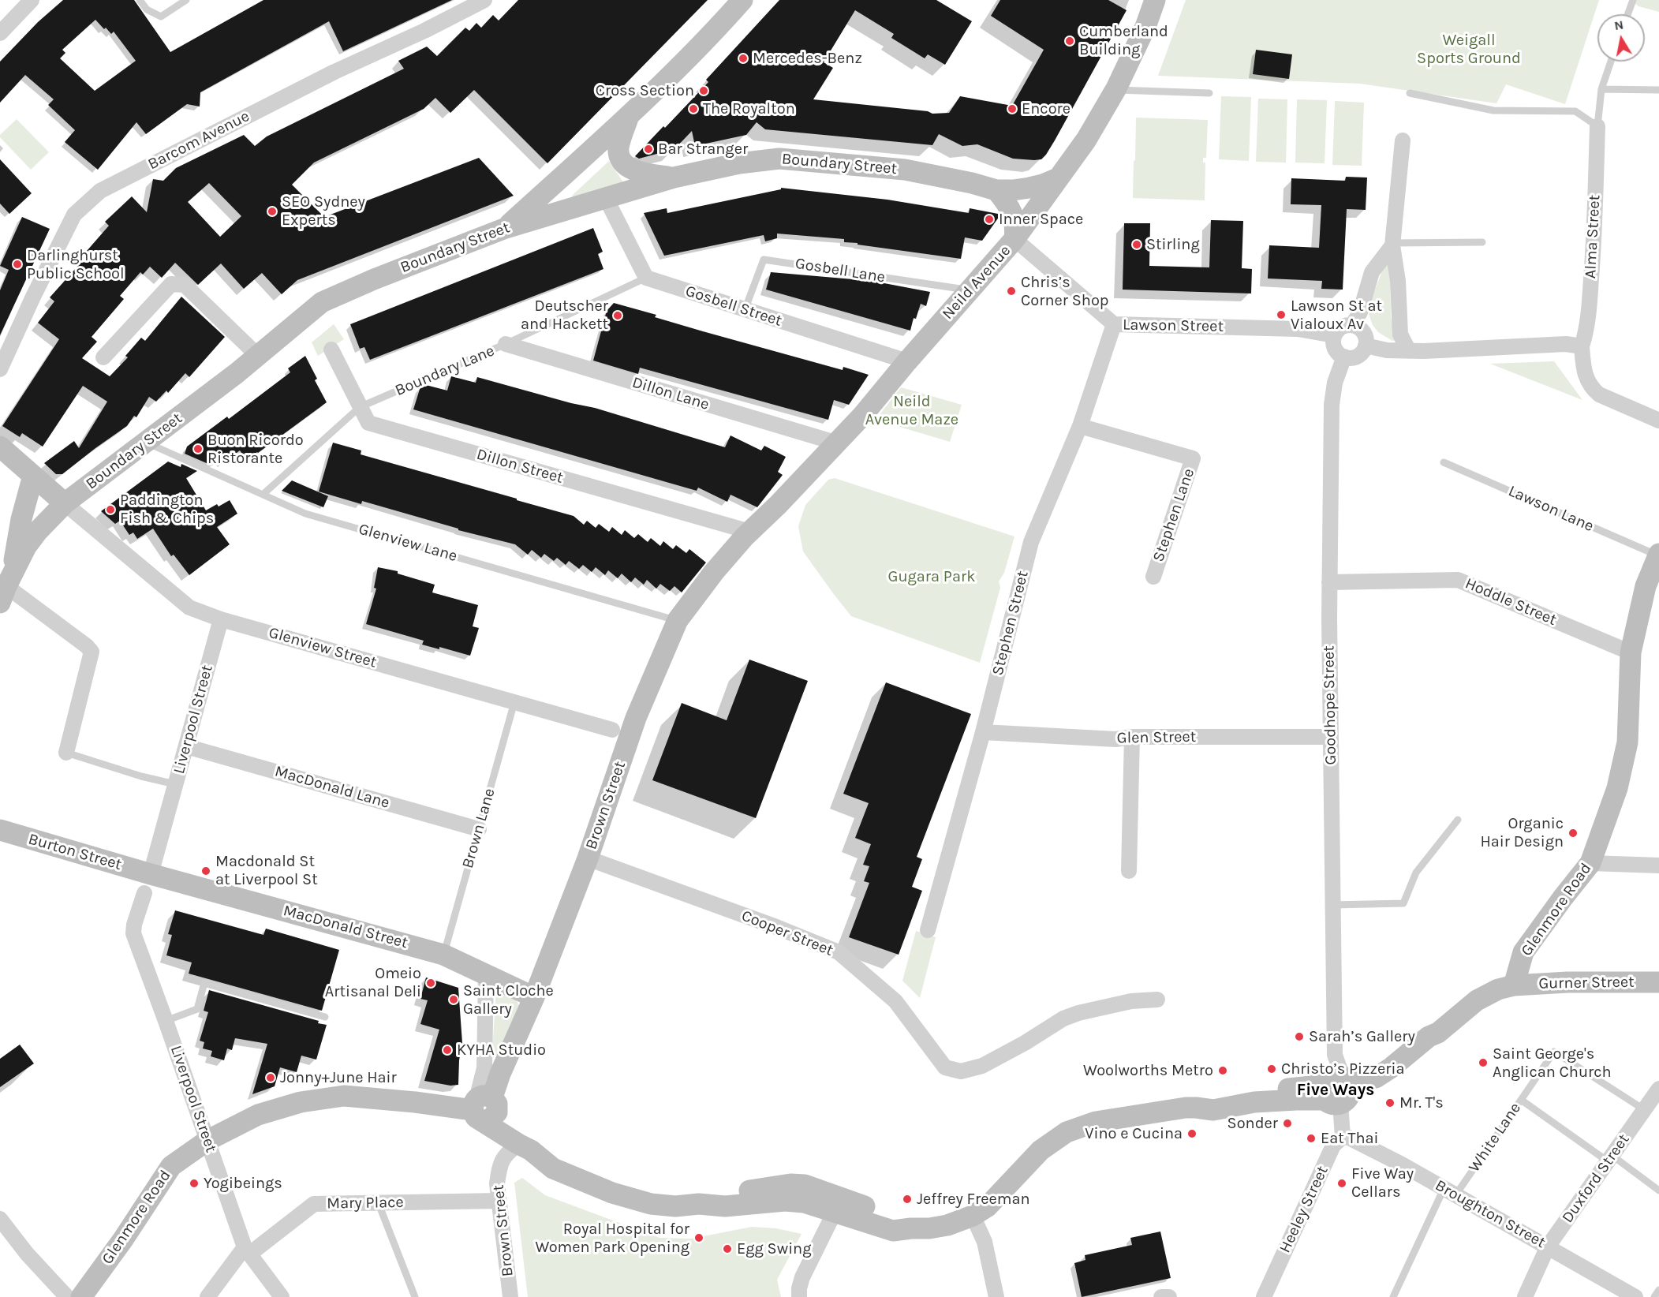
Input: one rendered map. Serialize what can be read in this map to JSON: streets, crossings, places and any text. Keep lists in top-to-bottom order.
{
  "streets": {
    "street": [
      "Barcom Avenue",
      "Boundary Street",
      "Alma Street",
      "Neild Avenue",
      "Gosbell Street",
      "Lawson Street",
      "Dillon Lane",
      "Dillon Street",
      "Stephen Lane",
      "Hoddle Street",
      "Stephen Street",
      "Glenview Street",
      "Goodhope Street",
      "Liverpool Street",
      "Glen Street",
      "MacDonald Lane",
      "Brown Street",
      "Burton Street",
      "Glenmore Road",
      "MacDonald Street",
      "Cooper Street",
      "Gurner Street",
      "Duxford Street",
      "Mary Place",
      "Heeley Street",
      "Broughton Street"
    ],
    "lane": [
      "Gosbell Lane",
      "Boundary Lane",
      "Lawson Lane",
      "Glenview Lane",
      "Brown Lane",
      "White Lane"
    ]
  },
  "crossings": [
    ["Boundary Street", "Neild Avenue"],
    ["Boundary Street", "Glenview Lane"],
    ["Boundary Street", "Glenview Street"],
    ["Gosbell Lane", "Neild Avenue"],
    ["Gosbell Lane", "Gosbell Street"],
    ["Neild Avenue", "Gosbell Street"],
    ["Neild Avenue", "Lawson Street"],
    ["Neild Avenue", "Dillon Lane"],
    ["Neild Avenue", "Dillon Street"],
    ["Neild Avenue", "Brown Street"],
    ["Gosbell Street", "Boundary Lane"],
    ["Lawson Street", "Stephen Street"],
    ["Lawson Street", "Goodhope Street"],
    ["Boundary Lane", "Dillon Lane"],
    ["Boundary Lane", "Dillon Street"],
    ["Boundary Lane", "Glenview Lane"],
    ["Dillon Street", "Brown Street"],
    ["Lawson Lane", "Glenmore Road"],
    ["Stephen Lane", "Stephen Street"],
    ["Glenview Lane", "Brown Street"],
    ["Hoddle Street", "Goodhope Street"],
    ["Hoddle Street", "Glenmore Road"],
    ["Stephen Street", "Glen Street"],
    ["Glenview Street", "Liverpool Street"],
    ["Glenview Street", "Brown Lane"],
    ["Goodhope Street", "Glen Street"],
    ["Goodhope Street", "Heeley Street"],
    ["Goodhope Street", "Broughton Street"],
    ["Liverpool Street", "MacDonald Lane"],
    ["Liverpool Street", "Burton Street"],
    ["Liverpool Street", "Glenmore Road"],
    ["Liverpool Street", "MacDonald Street"],
    ["Liverpool Street", "Mary Place"],
    ["MacDonald Lane", "Brown Lane"],
    ["Brown Street", "Glenmore Road"],
    ["Brown Street", "MacDonald Street"],
    ["Brown Street", "Cooper Street"],
    ["Brown Street", "Mary Place"],
    ["Brown Lane", "MacDonald Street"],
    ["Burton Street", "MacDonald Street"],
    ["Glenmore Road", "Gurner Street"],
    ["White Lane", "Duxford Street"],
    ["White Lane", "Broughton Street"],
    ["Duxford Street", "Broughton Street"],
    ["Heeley Street", "Broughton Street"]
  ],
  "districts": ["Five Ways"],
  "parks": ["Weigall Sports Ground", "Neild Avenue Maze", "Gugara Park"],
  "places": [
    "Cumberland Building",
    "Mercedes-Benz",
    "Cross Section",
    "The Royalton",
    "Encore",
    "Bar Stranger",
    "SEO Sydney Experts",
    "Inner Space",
    "Stirling",
    "Darlinghurst Public School",
    "Chris’s Corner Shop",
    "Lawson St at Vialoux Av",
    "Deutscher and Hackett",
    "Buon Ricordo Ristorante",
    "Paddington Fish & Chips",
    "Organic Hair Design",
    "Macdonald St at Liverpool St",
    "Omeio Artisanal Deli",
    "Saint Cloche Gallery",
    "Sarah’s Gallery",
    "KYHA Studio",
    "Saint George's Anglican Church",
    "Christo’s Pizzeria",
    "Woolworths Metro",
    "Jonny+June Hair",
    "Mr. T's",
    "Sonder",
    "Vino e Cucina",
    "Eat Thai",
    "Yogibeings",
    "Five Way Cellars",
    "Jeffrey Freeman",
    "Royal Hospital for Women Park Opening",
    "Egg Swing"
  ],
  "north": "top"
}
